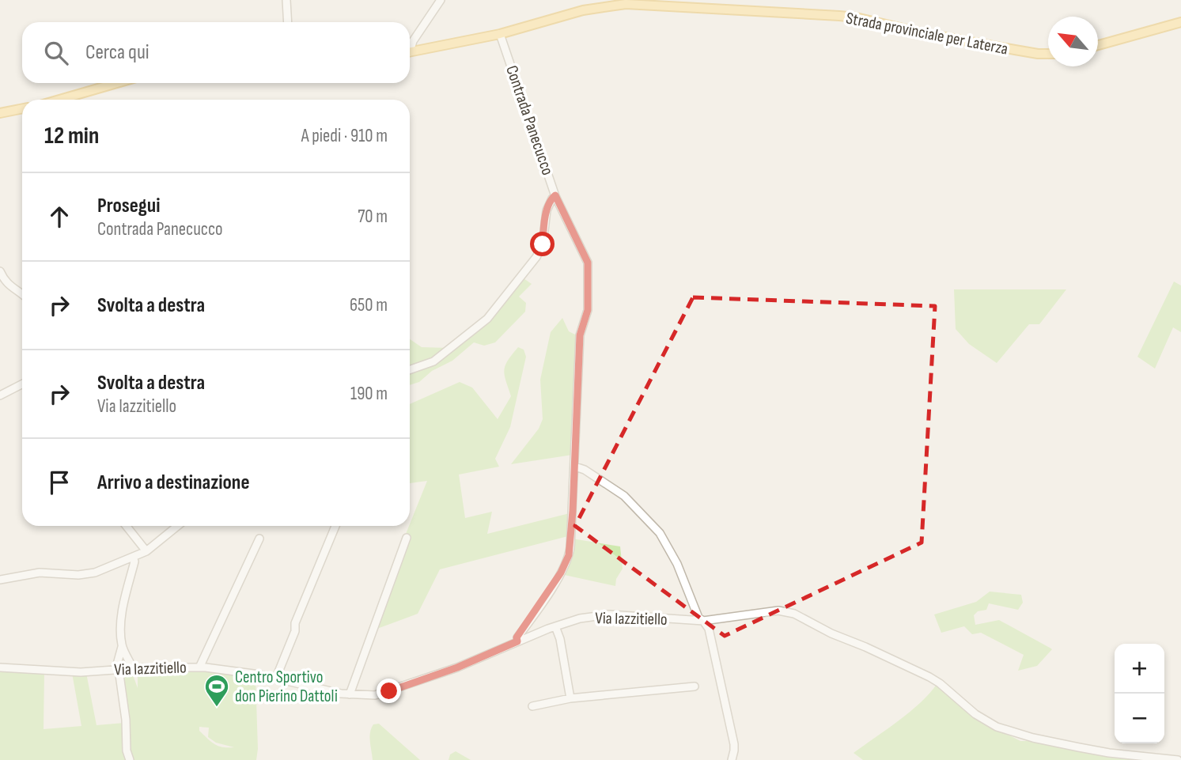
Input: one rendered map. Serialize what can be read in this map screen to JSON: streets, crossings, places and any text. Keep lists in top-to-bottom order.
{
  "streets": {
    "main road": ["Strada provinciale per Laterza"],
    "street": ["Contrada Panecucco", "Via Iazzitiello"]
  },
  "crossings": [
    ["Strada provinciale per Laterza", "Contrada Panecucco"]
  ],
  "places": {
    "sports": ["Centro Sportivo don Pierino Dattoli"]
  },
  "north": "top left",
  "page": {
    "search": "Cerca qui",
    "heading": ["12 min", "A piedi · 910 m"],
    "list": [
      ["Prosegui", "Contrada Panecucco", "70 m"],
      ["Svolta a destra", "650 m"],
      ["Svolta a destra", "Via Iazzitiello", "190 m"],
      "Arrivo a destinazione"
    ],
    "map_buttons": ["+", "−"]
  }
}
